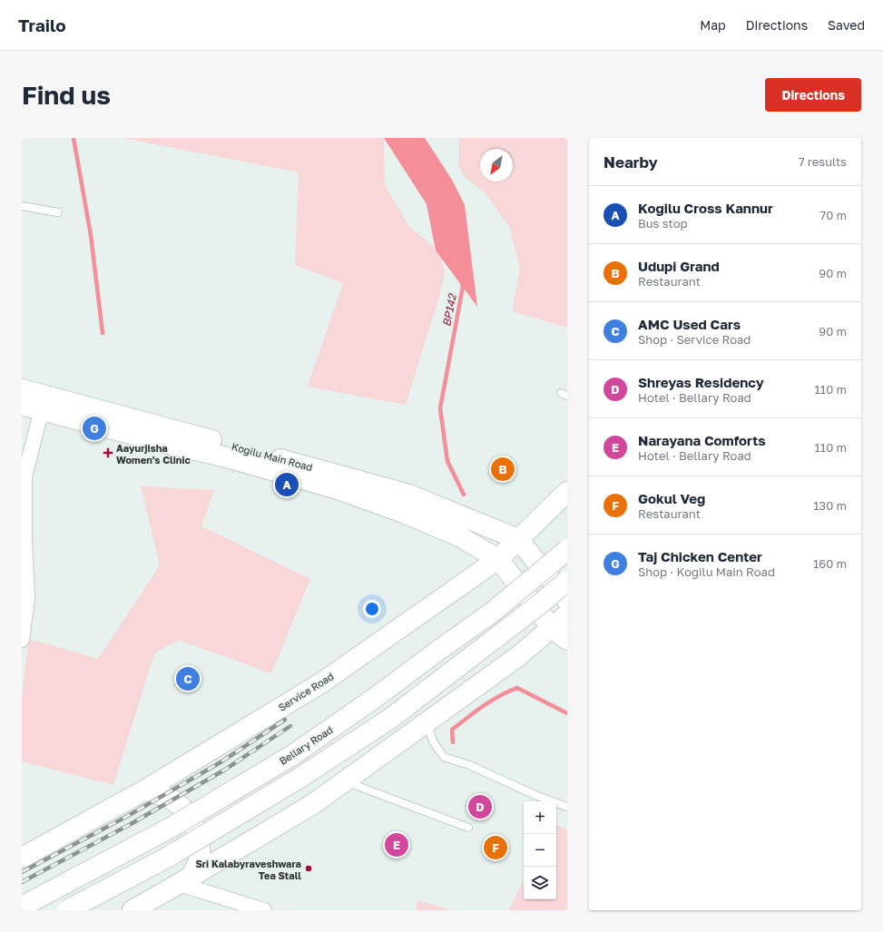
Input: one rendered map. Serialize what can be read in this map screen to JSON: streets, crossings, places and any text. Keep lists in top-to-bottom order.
{
  "streets": {
    "main road": ["Kogilu Main Road", "Service Road", "Bellary Road"]
  },
  "crossings": [
    ["Kogilu Main Road", "Service Road"]
  ],
  "water": ["BP142"],
  "places": {
    "health": ["Aayurjisha Women's Clinic"],
    "other": ["Sri Kalabyraveshwara Tea Stall"]
  },
  "north": "bottom left",
  "page": {
    "header": "Trailo",
    "nav": ["Map", "Directions", "Saved"],
    "buttons": "Directions",
    "title": "Find us",
    "heading": ["Nearby", "7 results"],
    "list": [
      {
        "mark": "A",
        "name": "Kogilu Cross Kannur",
        "note": "Bus stop",
        "value": "70 m"
      },
      {
        "mark": "B",
        "name": "Udupi Grand",
        "note": "Restaurant",
        "value": "90 m"
      },
      {
        "mark": "C",
        "name": "AMC Used Cars",
        "note": "Shop · Service Road",
        "value": "90 m"
      },
      {
        "mark": "D",
        "name": "Shreyas Residency",
        "note": "Hotel · Bellary Road",
        "value": "110 m"
      },
      {
        "mark": "E",
        "name": "Narayana Comforts",
        "note": "Hotel · Bellary Road",
        "value": "110 m"
      },
      {
        "mark": "F",
        "name": "Gokul Veg",
        "note": "Restaurant",
        "value": "130 m"
      },
      {
        "mark": "G",
        "name": "Taj Chicken Center",
        "note": "Shop · Kogilu Main Road",
        "value": "160 m"
      }
    ],
    "pins": [
      "G",
      "B",
      "A",
      "C",
      "D",
      "E",
      "F"
    ],
    "map_buttons": ["+", "−"]
  }
}
